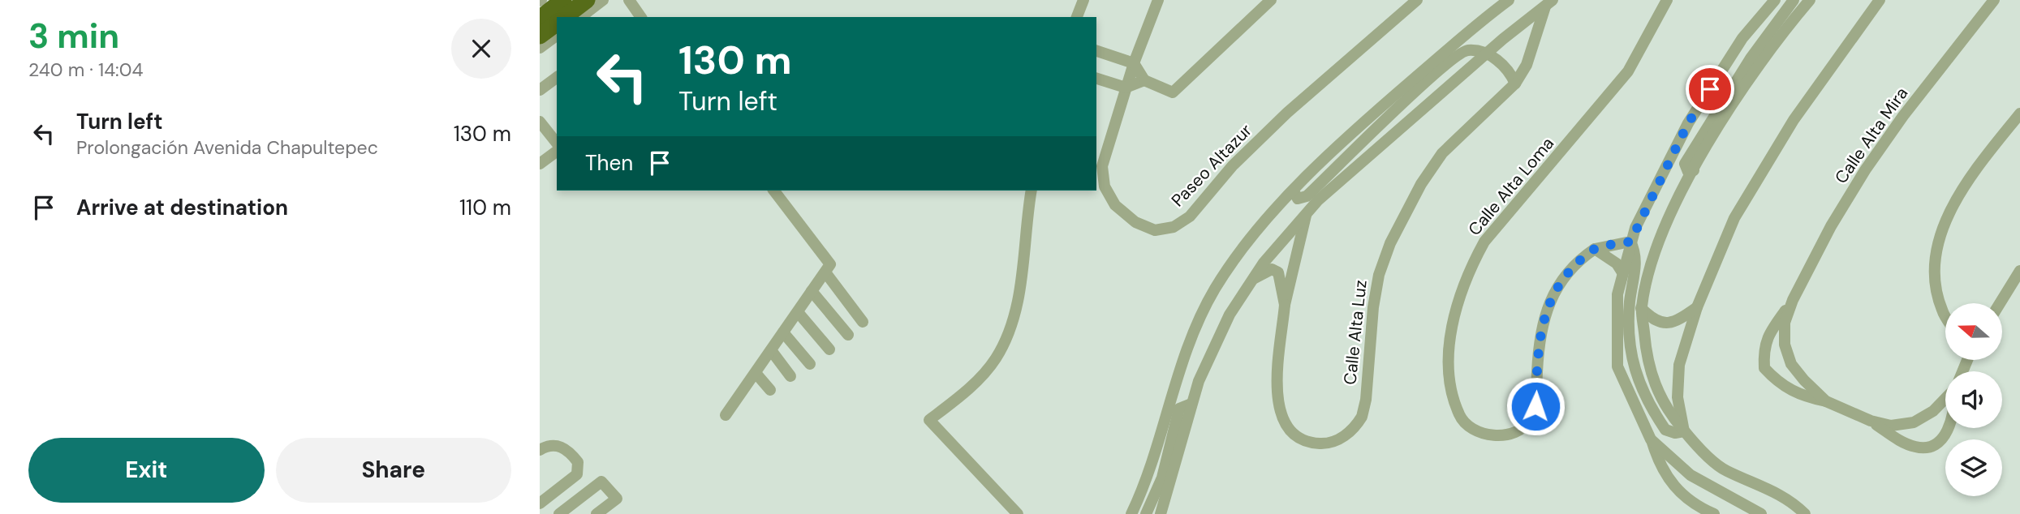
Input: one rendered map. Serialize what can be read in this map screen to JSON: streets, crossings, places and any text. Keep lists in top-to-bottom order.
{
  "streets": {
    "street": [
      "Calle Alta Mira",
      "Paseo Altazur",
      "Calle Alta Loma",
      "Calle Alta Luz"
    ]
  },
  "north": "left",
  "page": {
    "heading": ["3 min", "240 m · 14:04"],
    "turn": ["130 m", "Turn left"],
    "list": [
      {
        "name": "Turn left",
        "note": "Prolongación Avenida Chapultepec",
        "value": "130 m"
      },
      {
        "name": "Arrive at destination",
        "value": "110 m"
      }
    ],
    "then": "Then",
    "buttons": ["Exit", "Share"]
  }
}
